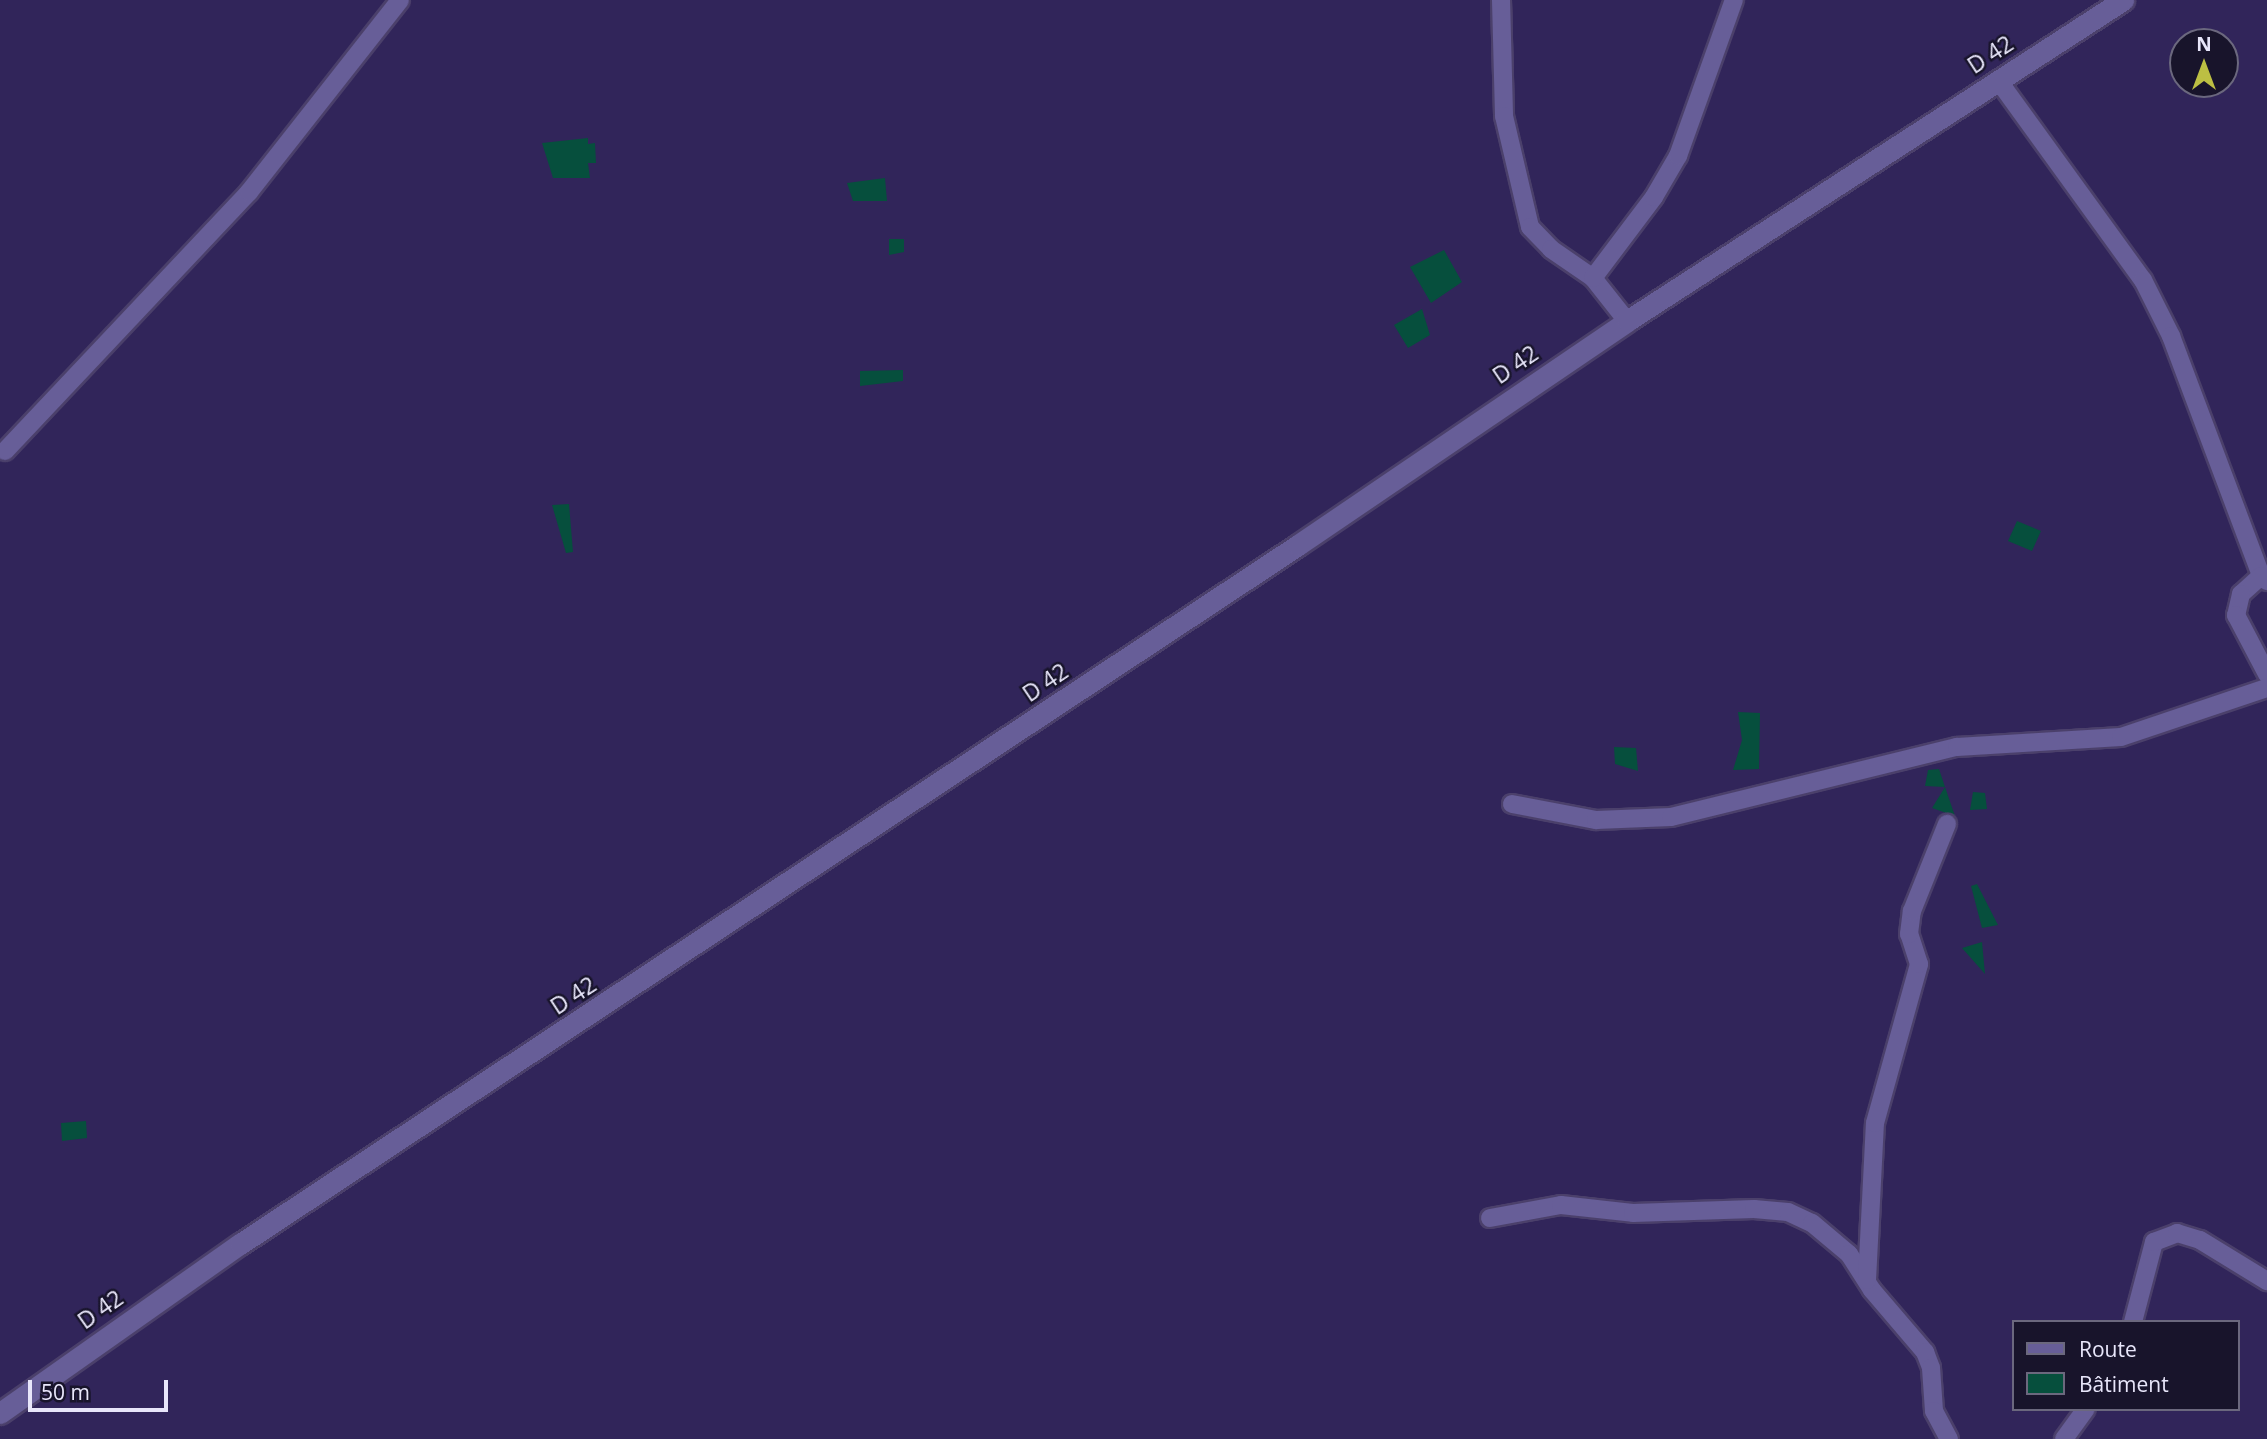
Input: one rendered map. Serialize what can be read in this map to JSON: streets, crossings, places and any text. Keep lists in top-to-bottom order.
{
  "streets": {
    "street": ["D 42"]
  },
  "legend": ["Route", "Bâtiment"],
  "scale_bar": "50 m",
  "north": "top"
}
